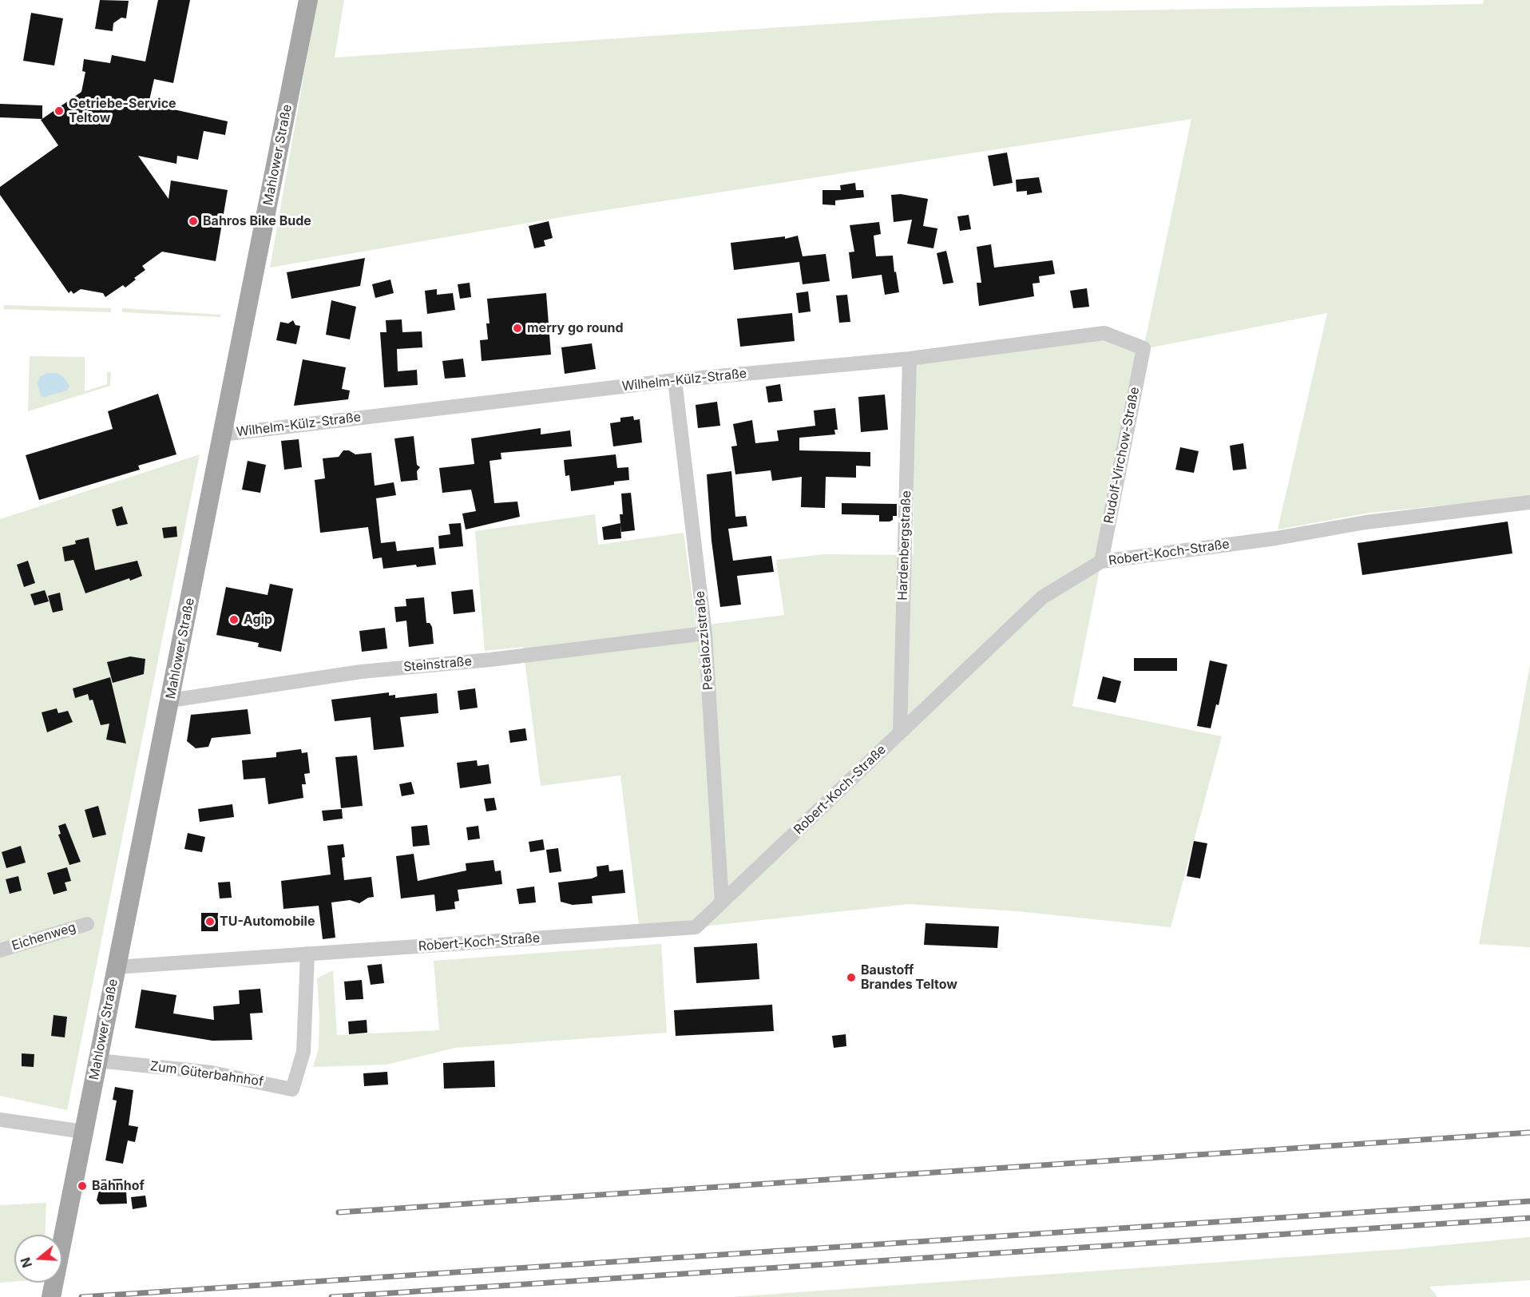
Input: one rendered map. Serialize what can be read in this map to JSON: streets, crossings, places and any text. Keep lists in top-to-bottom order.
{
  "streets": {
    "main road": ["Mahlower Straße"],
    "street": [
      "Wilhelm-Külz-Straße",
      "Rudolf-Virchow-Straße",
      "Hardenbergstraße",
      "Robert-Koch-Straße",
      "Pestalozzistraße",
      "Steinstraße",
      "Eichenweg",
      "Zum Güterbahnhof"
    ]
  },
  "crossings": [
    ["Mahlower Straße", "Wilhelm-Külz-Straße"],
    ["Mahlower Straße", "Robert-Koch-Straße"],
    ["Mahlower Straße", "Steinstraße"],
    ["Mahlower Straße", "Zum Güterbahnhof"],
    ["Wilhelm-Külz-Straße", "Rudolf-Virchow-Straße"],
    ["Wilhelm-Külz-Straße", "Hardenbergstraße"],
    ["Wilhelm-Külz-Straße", "Pestalozzistraße"],
    ["Rudolf-Virchow-Straße", "Robert-Koch-Straße"],
    ["Hardenbergstraße", "Robert-Koch-Straße"],
    ["Robert-Koch-Straße", "Pestalozzistraße"],
    ["Robert-Koch-Straße", "Zum Güterbahnhof"],
    ["Pestalozzistraße", "Steinstraße"]
  ],
  "places": [
    "Getriebe-Service Teltow",
    "Bahros Bike Bude",
    "merry go round",
    "Agip",
    "TU-Automobile",
    "Baustoff Brandes Teltow",
    "Bahnhof"
  ],
  "north": "left"
}
